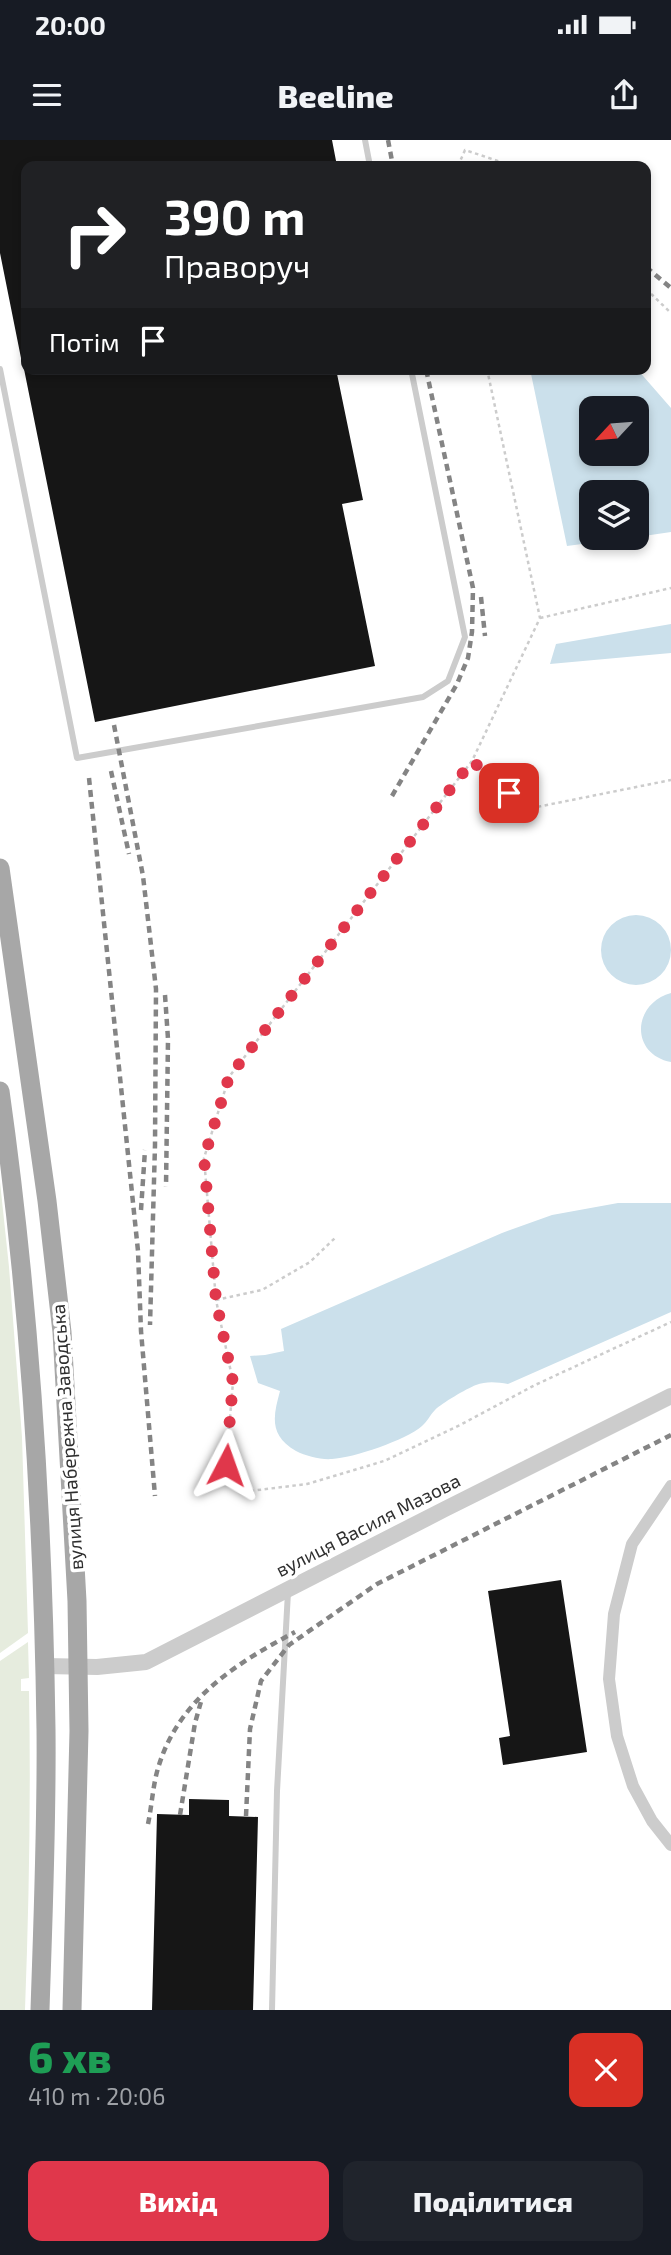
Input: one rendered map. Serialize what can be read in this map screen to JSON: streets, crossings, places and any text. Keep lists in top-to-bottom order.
{
  "streets": {
    "main road": ["вулиця Набережна Заводська"],
    "street": ["вулиця Василя Мазова"]
  },
  "crossings": [
    ["вулиця Набережна Заводська", "вулиця Василя Мазова"]
  ],
  "north": "bottom left",
  "page": {
    "status": "20:00",
    "header": "Beeline",
    "turn": ["390 m", "Праворуч"],
    "then": "Потім",
    "heading": ["6 хв", "410 m · 20:06"],
    "buttons": ["Вихід", "Поділитися"]
  }
}
